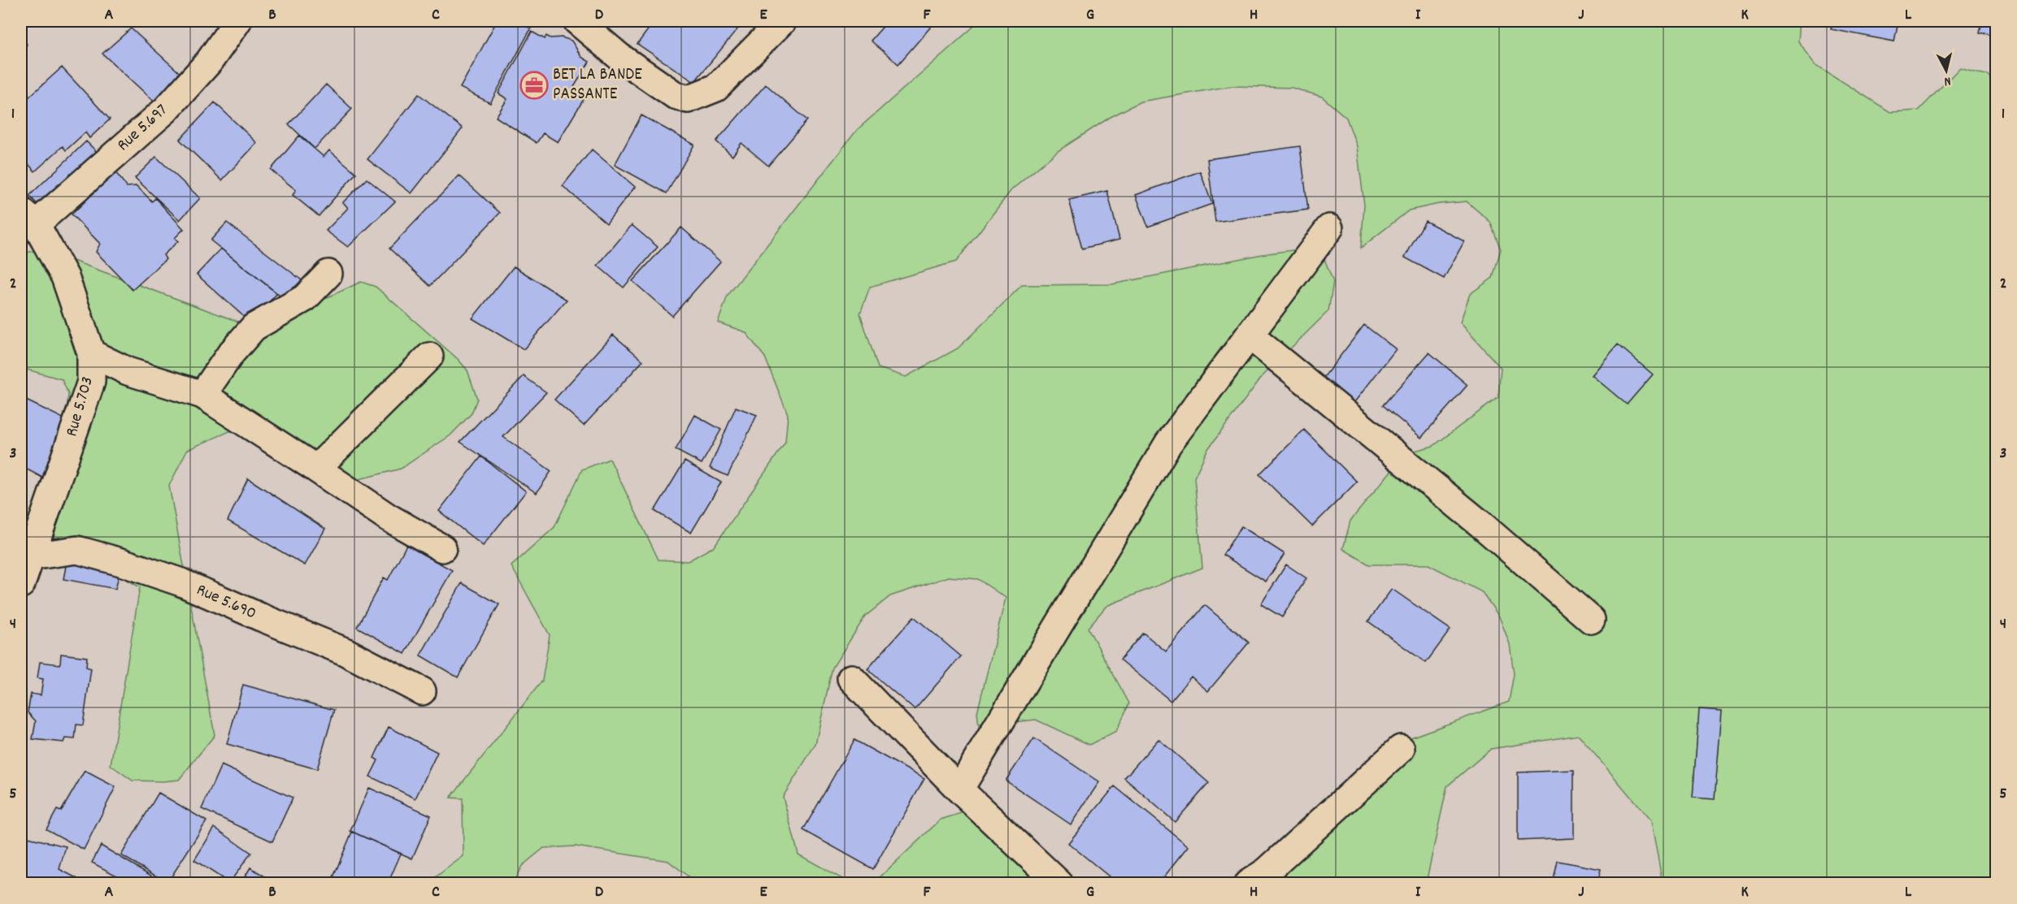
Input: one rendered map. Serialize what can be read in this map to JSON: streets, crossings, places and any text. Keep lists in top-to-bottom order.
{
  "streets": {
    "street": ["Rue 5.697", "Rue 5.703", "Rue 5.690"]
  },
  "crossings": [
    ["Rue 5.697", "Rue 5.703"],
    ["Rue 5.703", "Rue 5.690"]
  ],
  "places": {
    "office": ["BET LA BANDE PASSANTE"]
  },
  "north": "bottom",
  "grid": {
    "columns": [
      "A",
      "B",
      "C",
      "D",
      "E",
      "F",
      "G",
      "H",
      "I",
      "J",
      "K",
      "L"
    ],
    "rows": [
      "1",
      "2",
      "3",
      "4",
      "5"
    ]
  }
}
